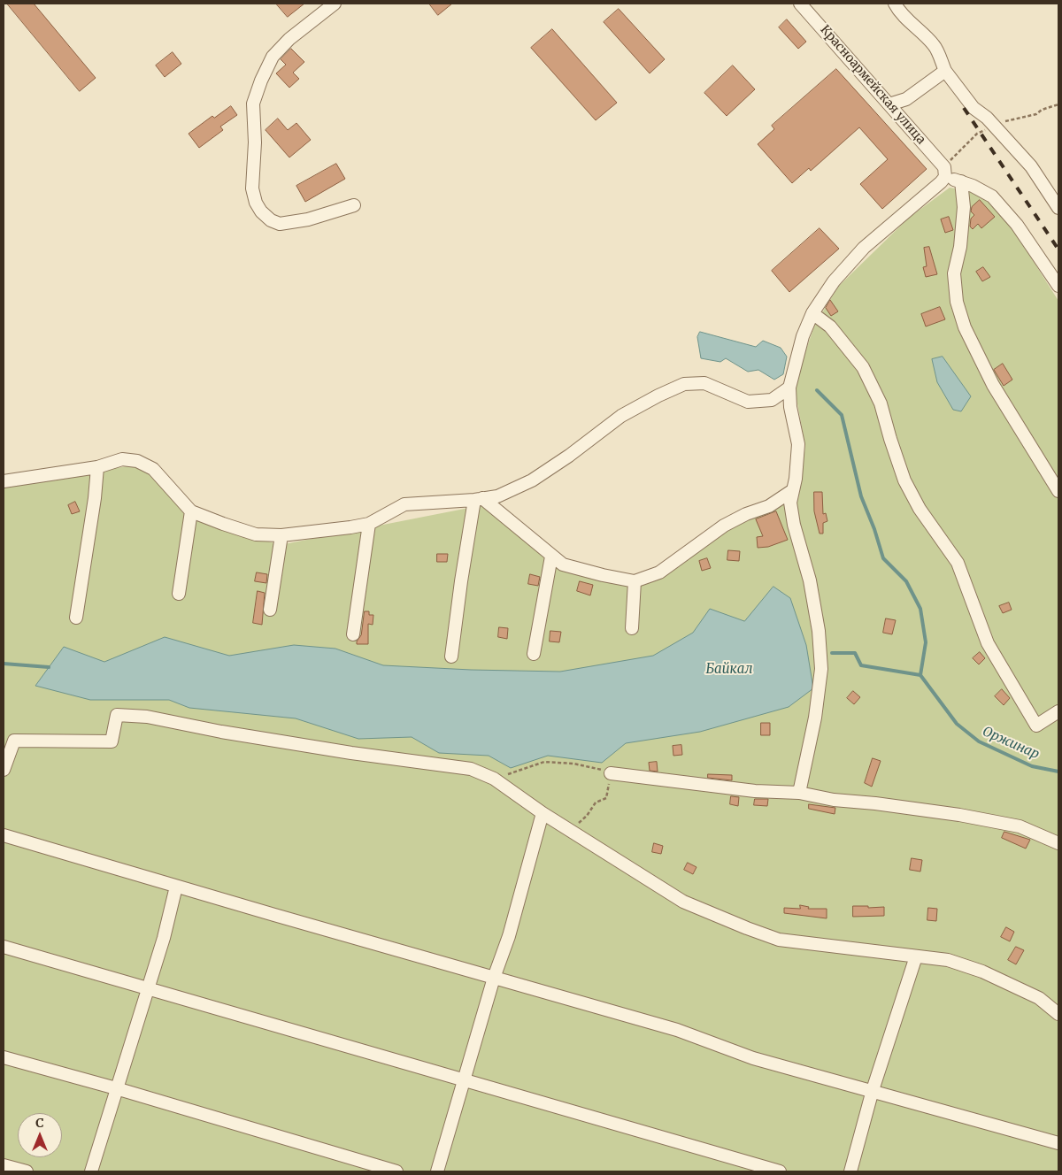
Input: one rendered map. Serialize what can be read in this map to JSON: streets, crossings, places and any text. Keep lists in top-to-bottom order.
{
  "streets": {
    "street": ["Красноармейская улица"]
  },
  "water": ["Байкал", "Оржинар"],
  "north": "top"
}
